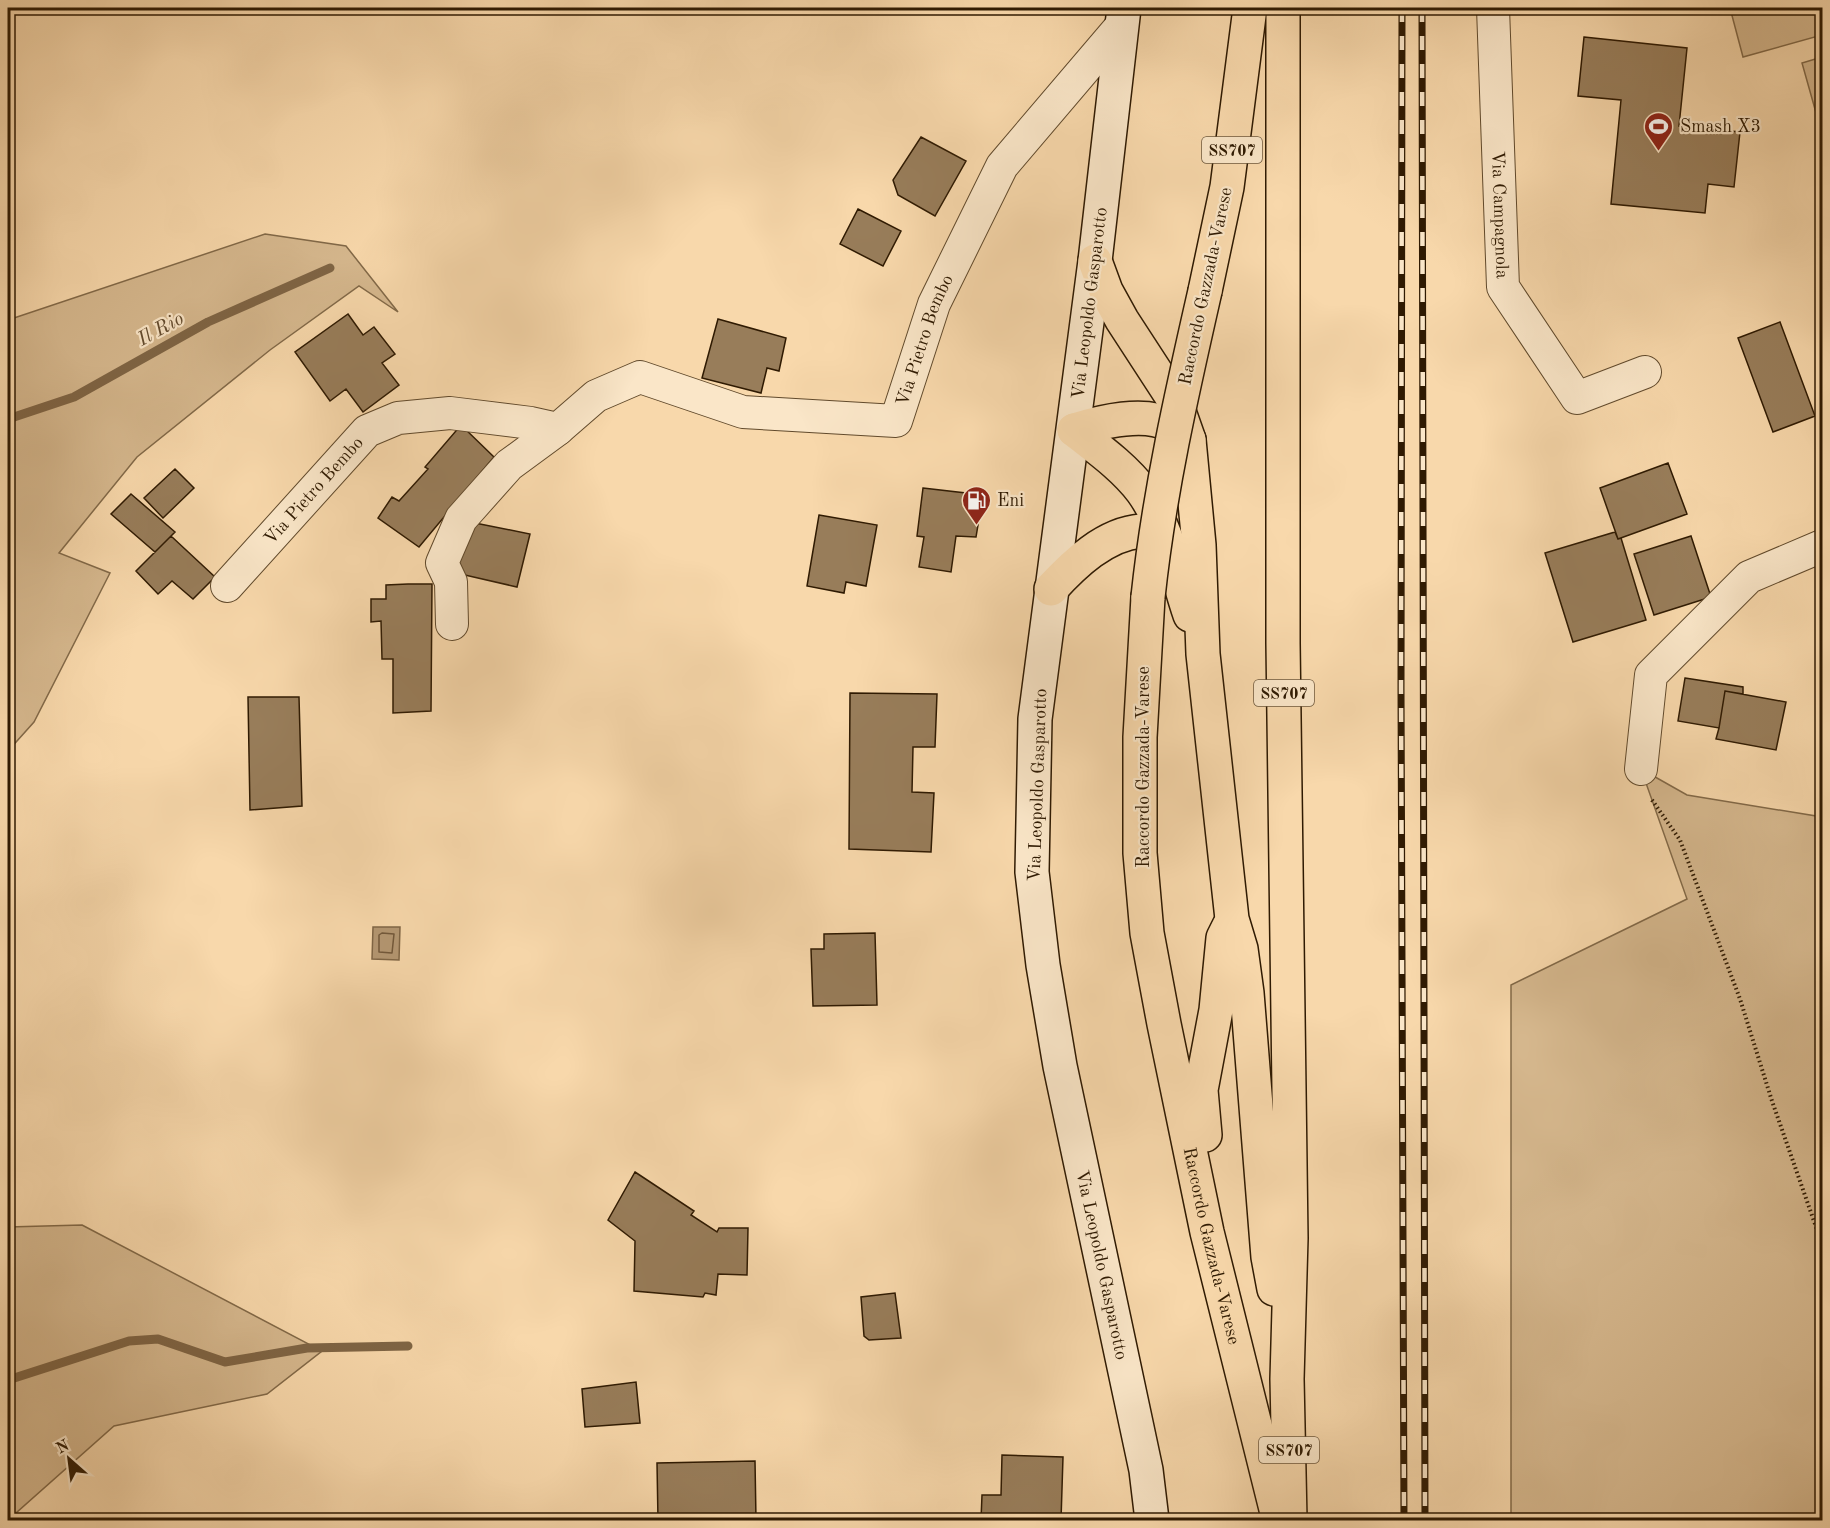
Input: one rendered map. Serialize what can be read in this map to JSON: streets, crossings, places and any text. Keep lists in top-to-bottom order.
{
  "streets": {
    "highway": ["SS707", "Raccordo Gazzada-Varese"],
    "main road": ["Via Leopoldo Gasparotto"],
    "street": ["Via Campagnola", "Via Pietro Bembo"]
  },
  "crossings": [
    ["Via Leopoldo Gasparotto", "Via Pietro Bembo"]
  ],
  "water": ["Il Rio"],
  "places": {
    "sports": ["Smash X3"],
    "fuel station": ["Eni"]
  },
  "north": "top left"
}
